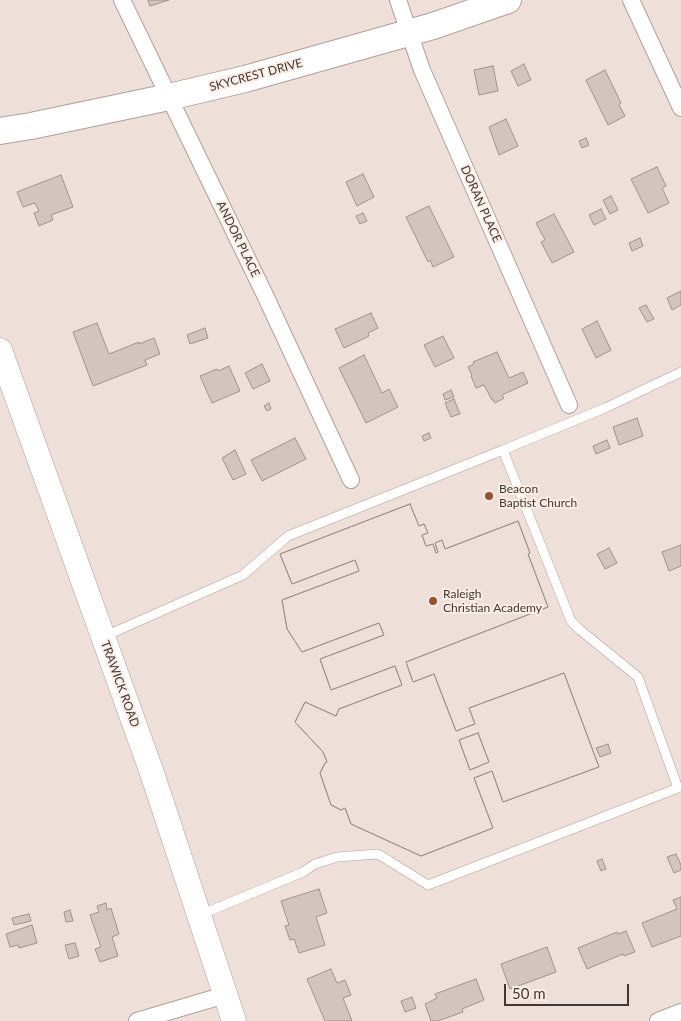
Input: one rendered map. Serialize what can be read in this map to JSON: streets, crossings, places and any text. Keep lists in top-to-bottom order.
{
  "streets": {
    "main road": ["SKYCREST DRIVE"],
    "street": ["DORAN PLACE", "ANDOR PLACE", "TRAWICK ROAD"]
  },
  "crossings": [
    ["SKYCREST DRIVE", "DORAN PLACE"],
    ["SKYCREST DRIVE", "ANDOR PLACE"]
  ],
  "places": ["Beacon Baptist Church", "Raleigh Christian Academy"],
  "scale_bar": "50 m"
}
